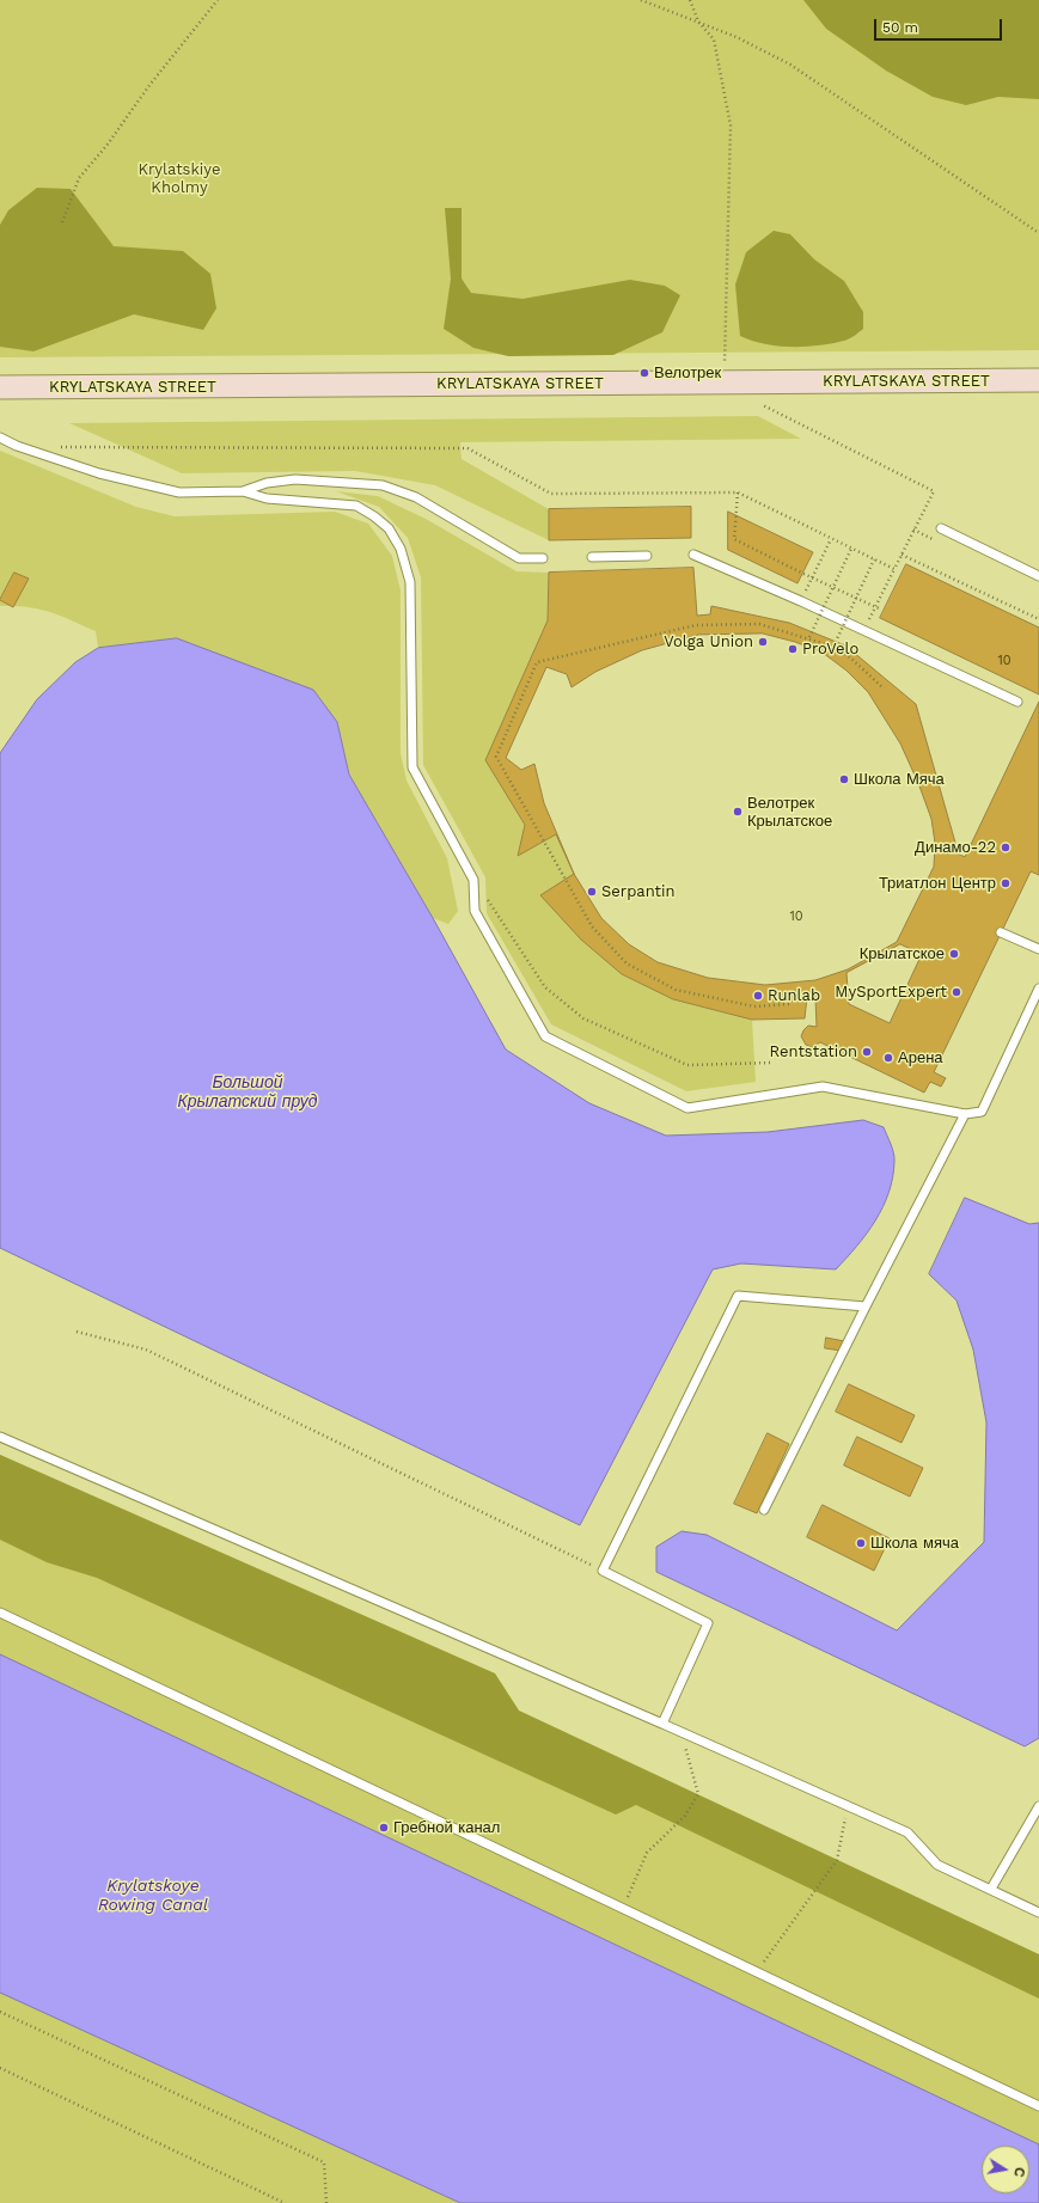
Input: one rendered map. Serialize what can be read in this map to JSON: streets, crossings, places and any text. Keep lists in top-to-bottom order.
{
  "streets": {
    "main road": ["KRYLATSKAYA STREET"]
  },
  "water": ["Большой Крылатский пруд", "Krylatskoye Rowing Canal"],
  "parks": ["Krylatskiye Kholmy"],
  "places": [
    "Велотрек",
    "Volga Union",
    "ProVelo",
    "Школа Мяча",
    "Велотрек Крылатское",
    "Динамо-22",
    "Триатлон Центр",
    "Serpantin",
    "Крылатское",
    "MySportExpert",
    "Runlab",
    "Rentstation",
    "Арена",
    "Школа мяча",
    "Гребной канал"
  ],
  "house_numbers": ["10", "10"],
  "scale_bar": "50 m",
  "north": "right"
}
